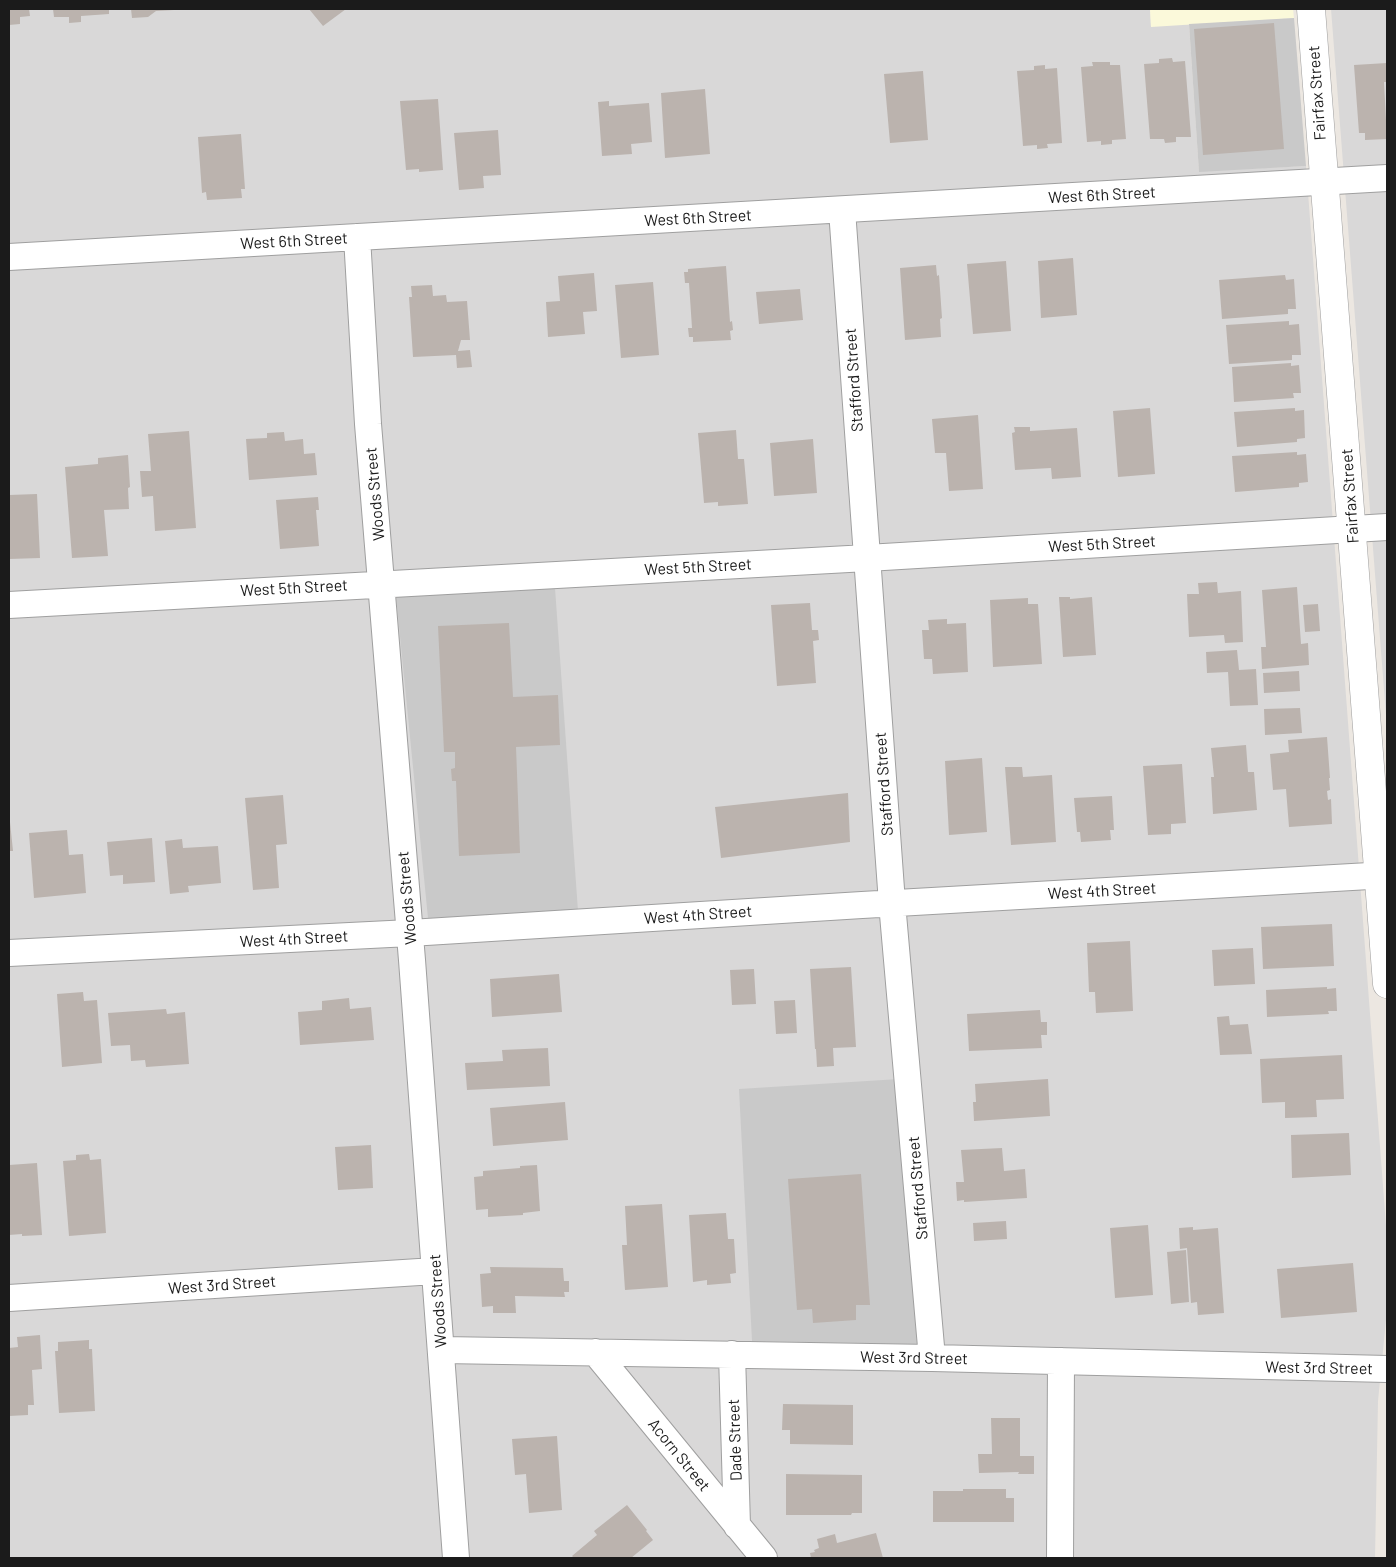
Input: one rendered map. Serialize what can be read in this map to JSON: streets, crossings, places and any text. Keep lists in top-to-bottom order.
{
  "streets": {
    "street": [
      "Fairfax Street",
      "West 6th Street",
      "Stafford Street",
      "Woods Street",
      "West 5th Street",
      "West 4th Street",
      "West 3rd Street",
      "Dade Street",
      "Acorn Street"
    ]
  },
  "crossings": [
    ["Fairfax Street", "West 6th Street"],
    ["Fairfax Street", "West 5th Street"],
    ["Fairfax Street", "West 4th Street"],
    ["West 6th Street", "Stafford Street"],
    ["West 6th Street", "Woods Street"],
    ["Stafford Street", "West 5th Street"],
    ["Stafford Street", "West 4th Street"],
    ["Stafford Street", "West 3rd Street"],
    ["Woods Street", "West 5th Street"],
    ["Woods Street", "West 4th Street"],
    ["Woods Street", "West 3rd Street"],
    ["West 3rd Street", "Dade Street"],
    ["West 3rd Street", "Acorn Street"],
    ["Dade Street", "Acorn Street"]
  ]
}
